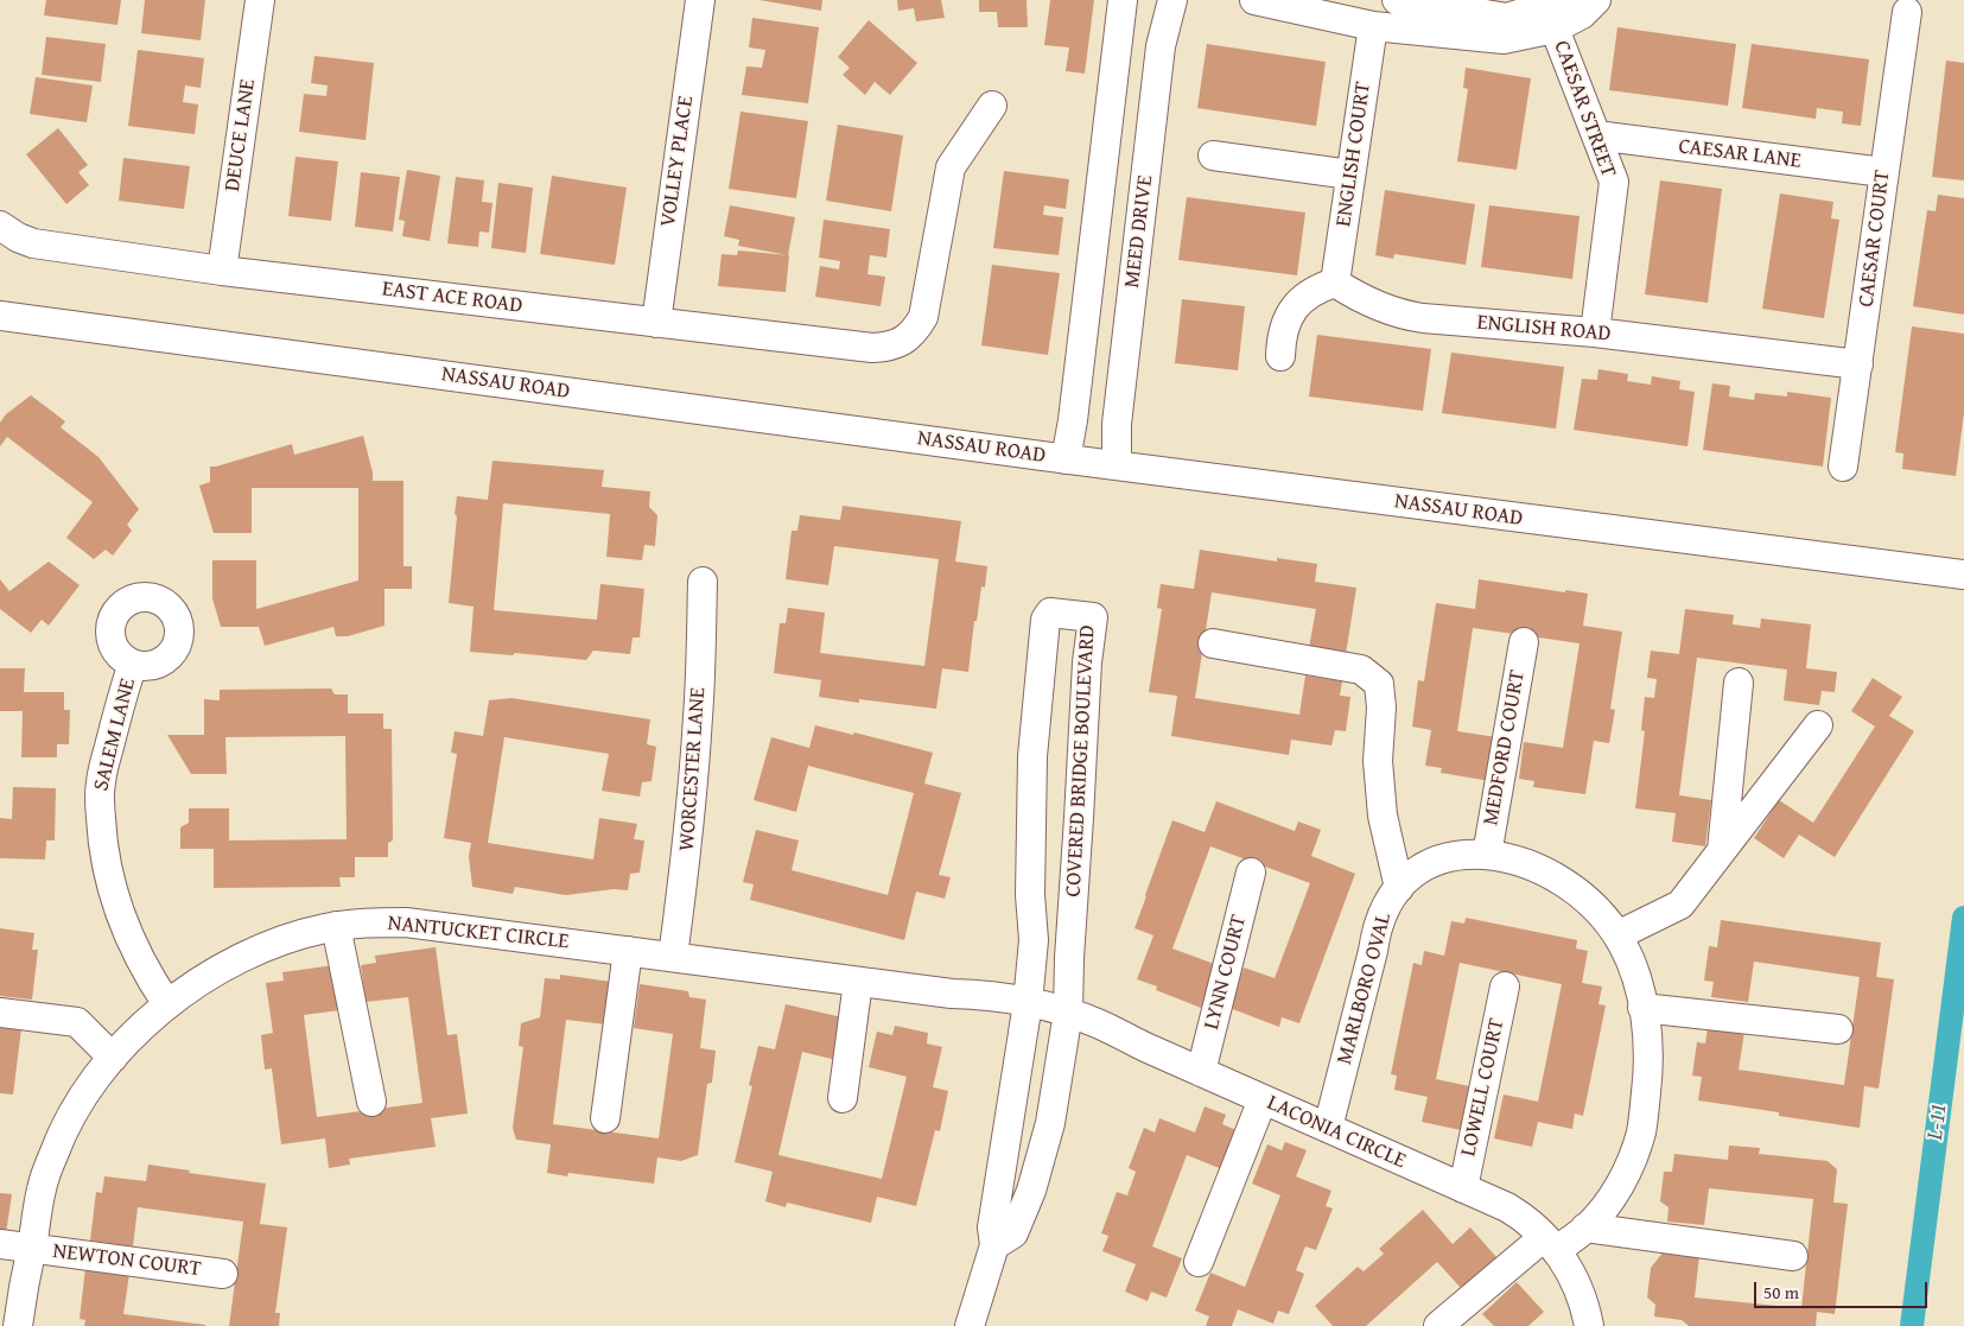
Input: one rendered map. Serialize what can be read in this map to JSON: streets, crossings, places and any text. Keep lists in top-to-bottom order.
{
  "streets": {
    "street": [
      "CAESAR STREET",
      "DEUCE LANE",
      "ENGLISH COURT",
      "CAESAR LANE",
      "VOLLEY PLACE",
      "MEED DRIVE",
      "CAESAR COURT",
      "EAST ACE ROAD",
      "ENGLISH ROAD",
      "NASSAU ROAD",
      "SALEM LANE",
      "MEDFORD COURT",
      "COVERED BRIDGE BOULEVARD",
      "WORCESTER LANE",
      "NANTUCKET CIRCLE",
      "LYNN COURT",
      "MARLBORO OVAL",
      "LOWELL COURT",
      "LACONIA CIRCLE",
      "NEWTON COURT"
    ]
  },
  "crossings": [
    ["CAESAR STREET", "CAESAR LANE"],
    ["CAESAR STREET", "ENGLISH ROAD"],
    ["DEUCE LANE", "EAST ACE ROAD"],
    ["ENGLISH COURT", "ENGLISH ROAD"],
    ["CAESAR LANE", "CAESAR COURT"],
    ["VOLLEY PLACE", "EAST ACE ROAD"],
    ["MEED DRIVE", "NASSAU ROAD"],
    ["CAESAR COURT", "ENGLISH ROAD"],
    ["SALEM LANE", "NANTUCKET CIRCLE"],
    ["MEDFORD COURT", "MARLBORO OVAL"],
    ["COVERED BRIDGE BOULEVARD", "NANTUCKET CIRCLE"],
    ["COVERED BRIDGE BOULEVARD", "LACONIA CIRCLE"],
    ["WORCESTER LANE", "NANTUCKET CIRCLE"],
    ["NANTUCKET CIRCLE", "LACONIA CIRCLE"],
    ["NANTUCKET CIRCLE", "NEWTON COURT"],
    ["LYNN COURT", "LACONIA CIRCLE"],
    ["MARLBORO OVAL", "LACONIA CIRCLE"],
    ["LOWELL COURT", "LACONIA CIRCLE"]
  ],
  "water": ["L-11"],
  "scale_bar": "50 m"
}
